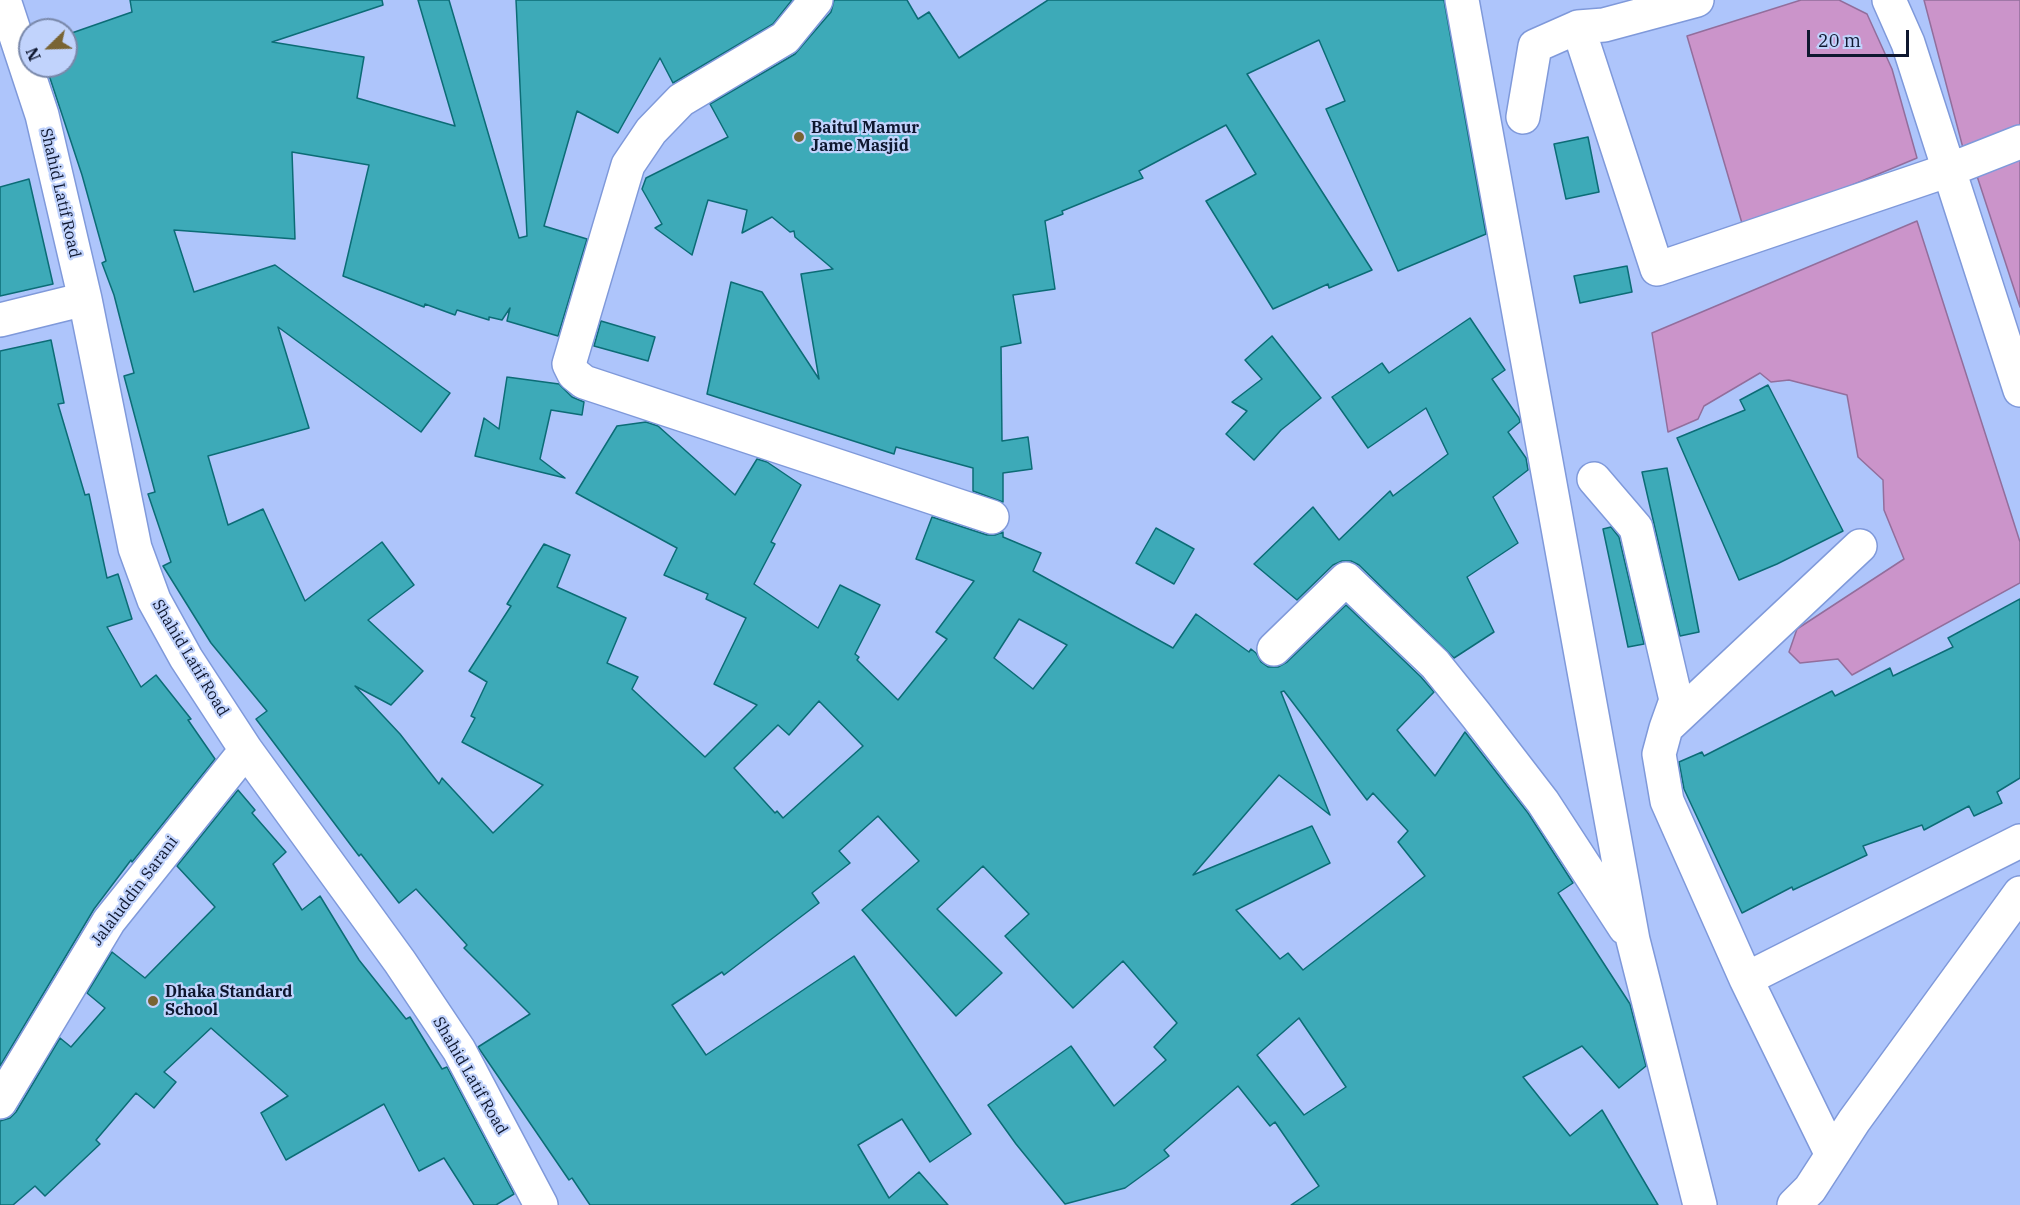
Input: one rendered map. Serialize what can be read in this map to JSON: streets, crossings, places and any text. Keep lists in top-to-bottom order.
{
  "streets": {
    "street": ["Shahid Latif Road", "Jalaluddin Sarani"]
  },
  "crossings": [
    ["Shahid Latif Road", "Jalaluddin Sarani"]
  ],
  "places": ["Baitul Mamur Jame Masjid", "Dhaka Standard School"],
  "scale_bar": "20 m",
  "north": "bottom left"
}
